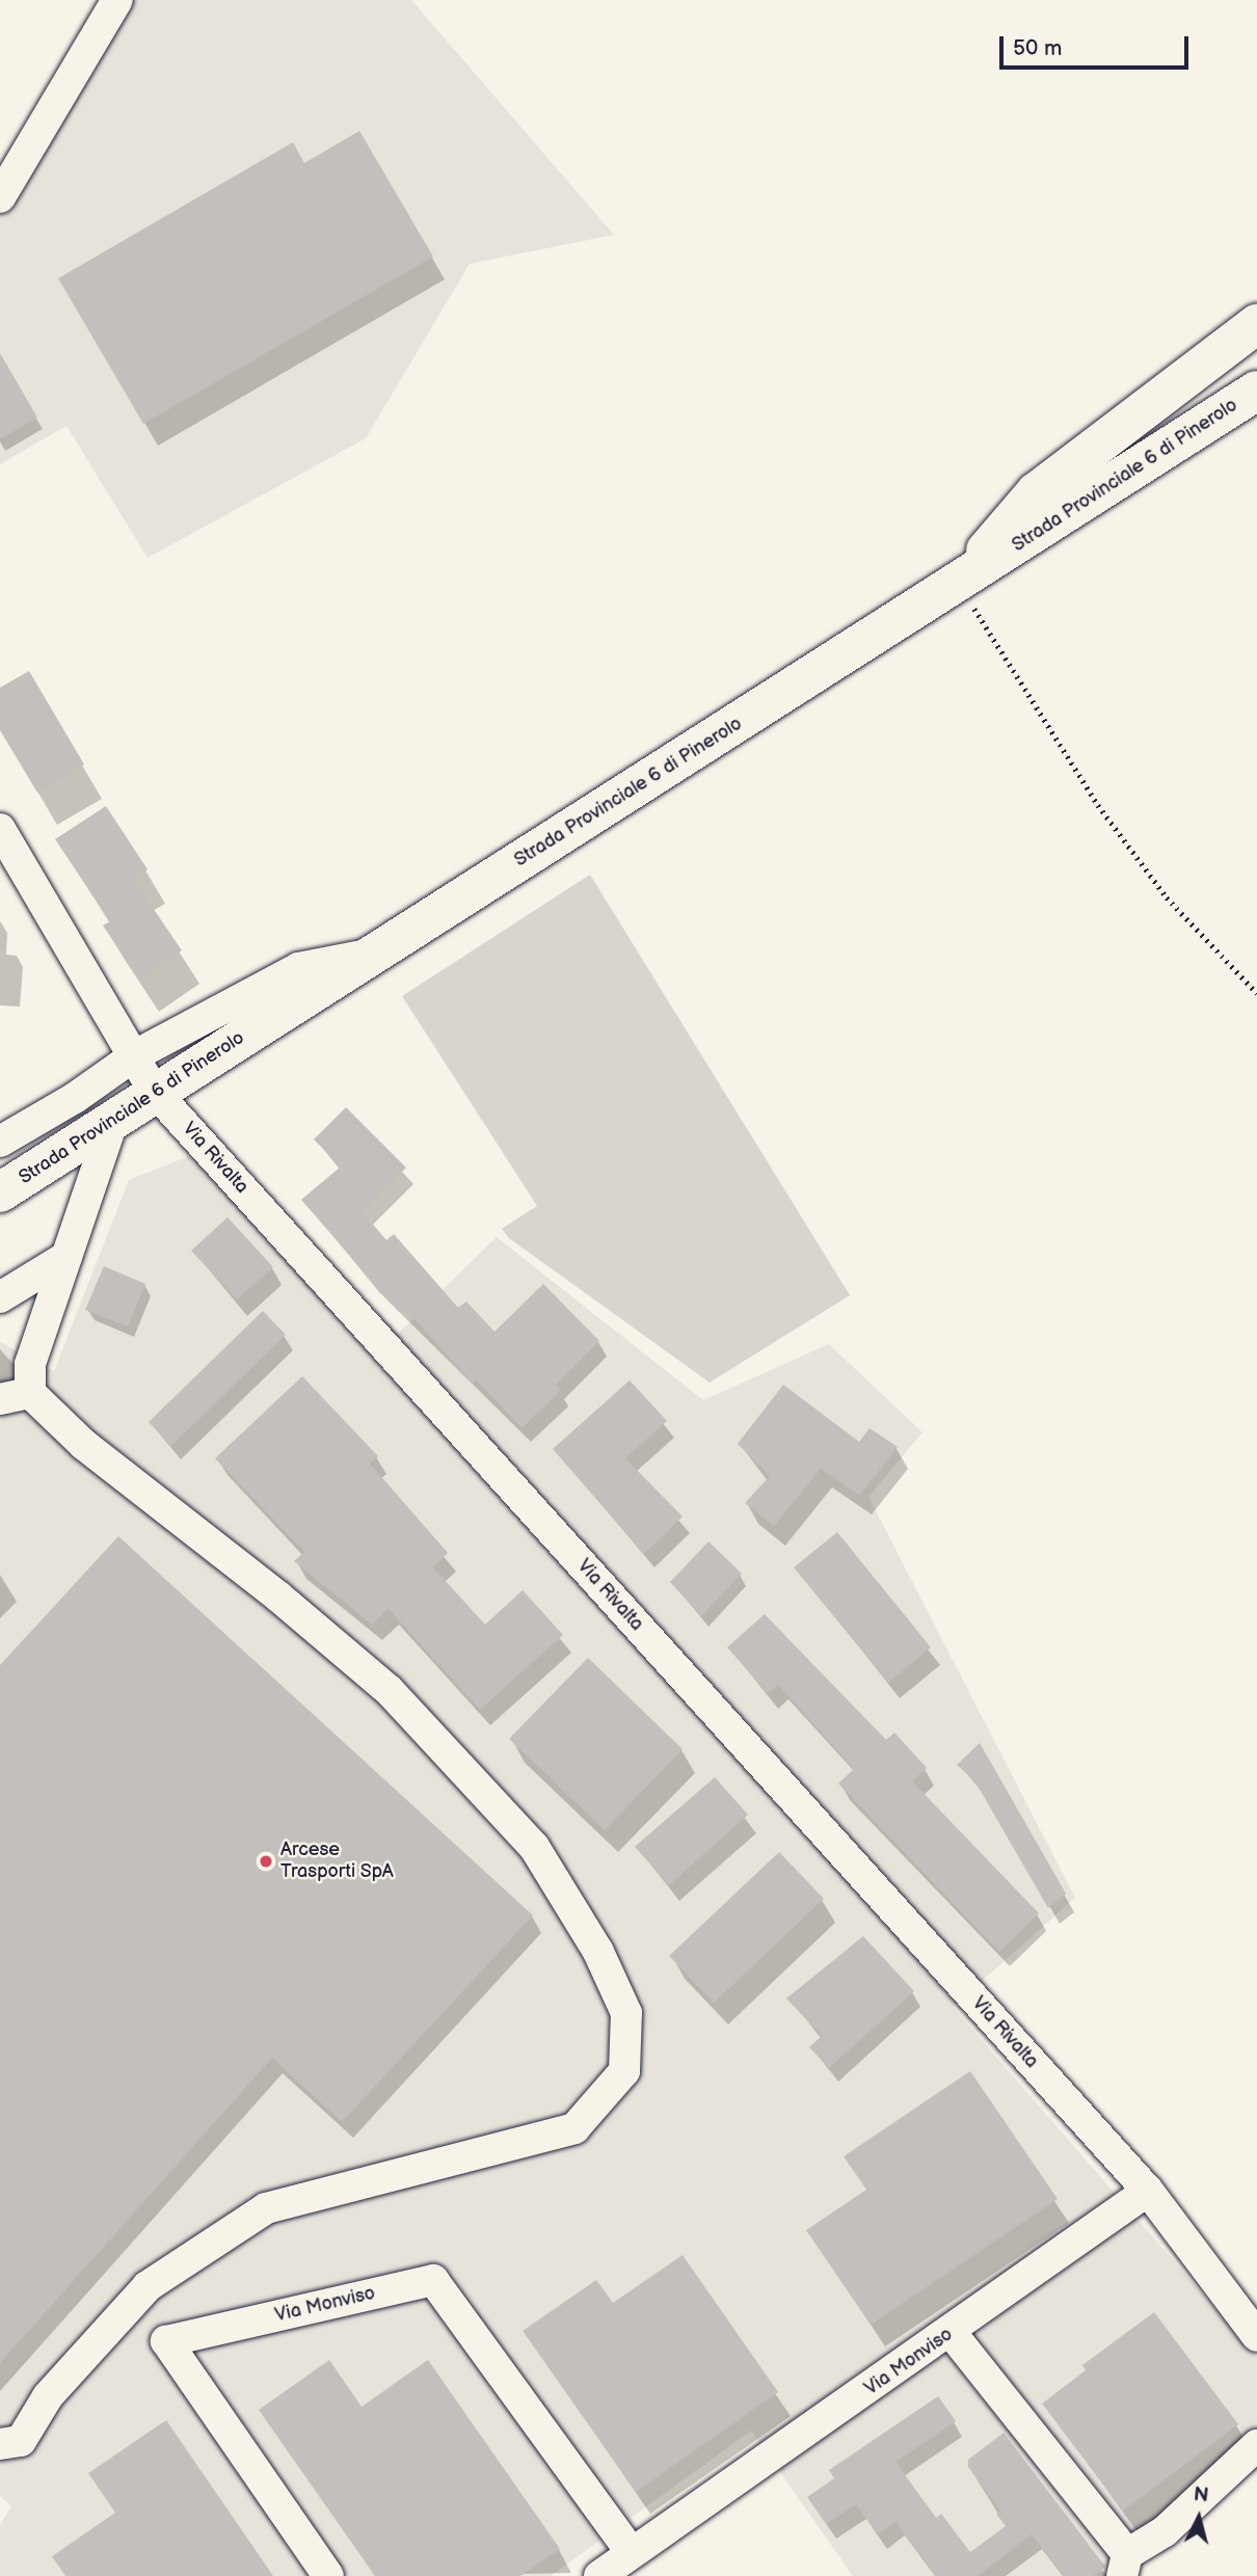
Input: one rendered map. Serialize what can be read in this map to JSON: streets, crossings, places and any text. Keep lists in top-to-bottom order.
{
  "streets": {
    "main road": ["Strada Provinciale 6 di Pinerolo"],
    "street": ["Via Rivalta", "Via Monviso"]
  },
  "crossings": [
    ["Strada Provinciale 6 di Pinerolo", "Via Rivalta"],
    ["Via Rivalta", "Via Monviso"]
  ],
  "places": ["Arcese Trasporti SpA"],
  "scale_bar": "50 m",
  "north": "top"
}
